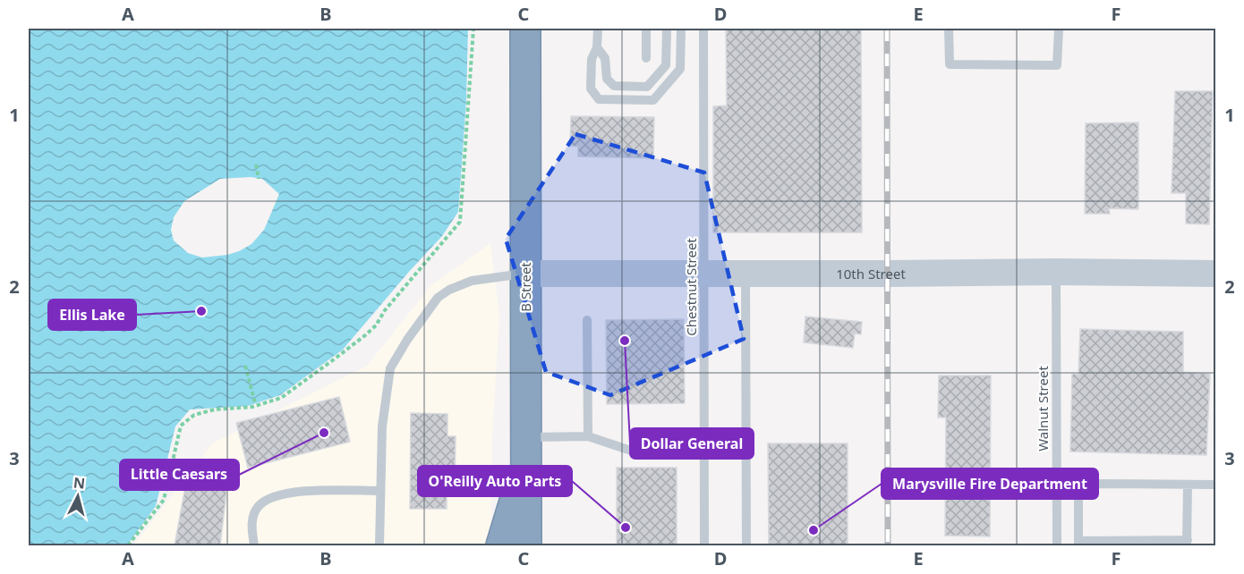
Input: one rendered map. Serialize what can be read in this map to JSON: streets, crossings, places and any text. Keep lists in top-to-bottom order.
{
  "streets": {
    "highway": ["B Street"],
    "street": ["10th Street"],
    "lane": ["Chestnut Street", "Walnut Street"]
  },
  "crossings": [
    ["10th Street", "B Street"],
    ["10th Street", "Chestnut Street"],
    ["10th Street", "Walnut Street"]
  ],
  "places": [
    "Ellis Lake",
    "Dollar General",
    "Little Caesars",
    "O'Reilly Auto Parts",
    "Marysville Fire Department"
  ],
  "north": "top",
  "grid": {
    "columns": [
      "A",
      "B",
      "C",
      "D",
      "E",
      "F"
    ],
    "rows": ["1", "2", "3"]
  }
}
